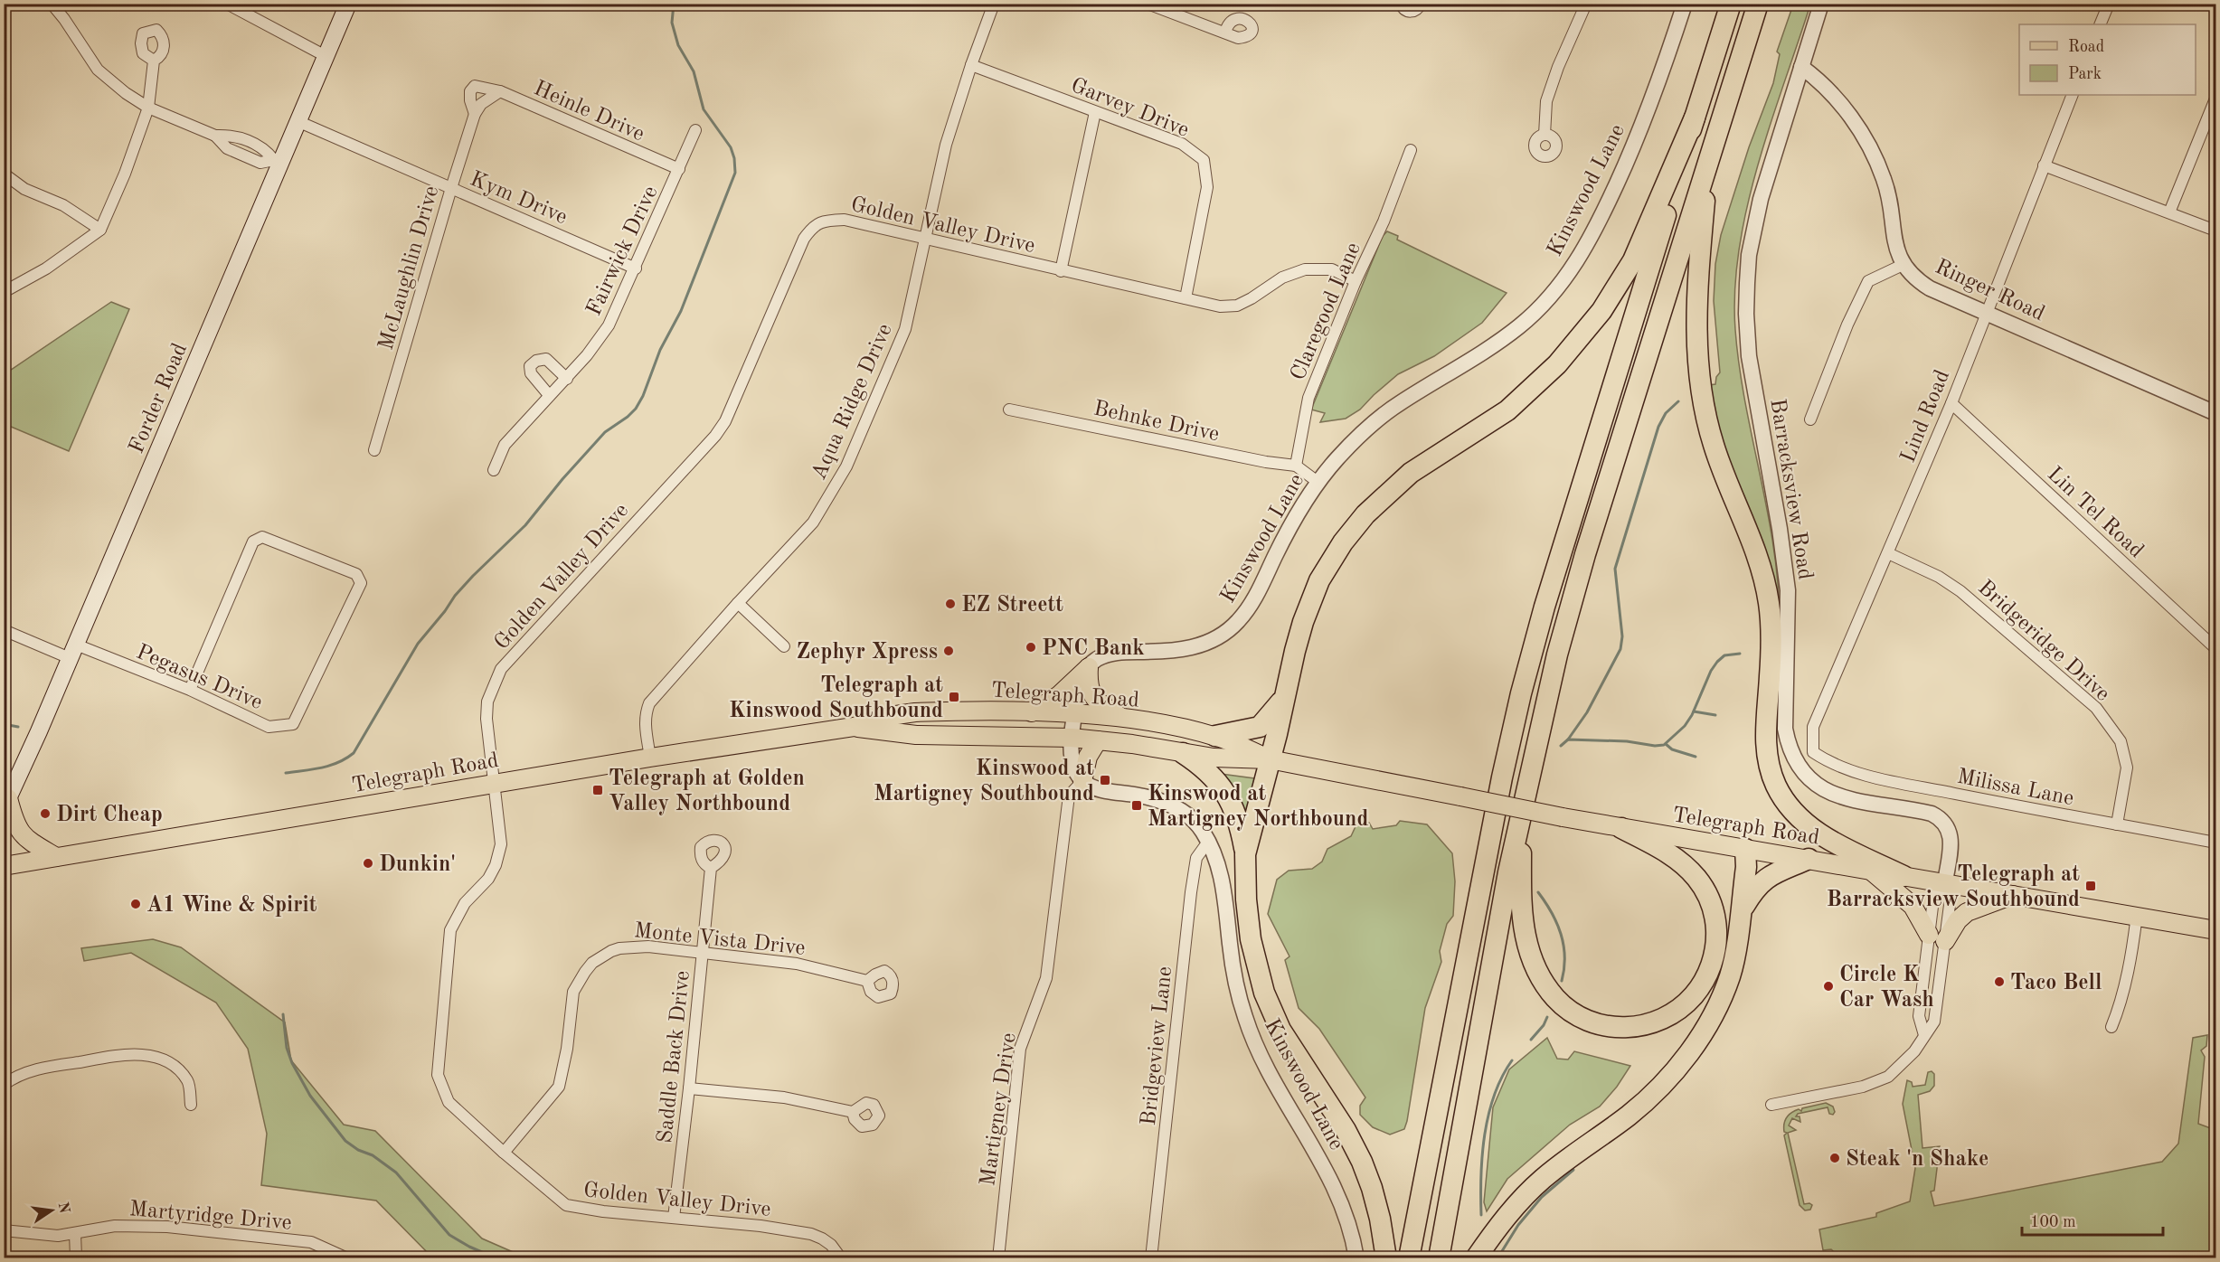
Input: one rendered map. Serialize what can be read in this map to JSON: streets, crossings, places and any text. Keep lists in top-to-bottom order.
{
  "streets": {
    "main road": ["Forder Road", "Telegraph Road"],
    "street": [
      "Garvey Drive",
      "Heinle Drive",
      "Kinswood Lane",
      "Kym Drive",
      "Golden Valley Drive",
      "Fairwick Drive",
      "McLaughlin Drive",
      "Ringer Road",
      "Claregood Lane",
      "Aqua Ridge Drive",
      "Lind Road",
      "Behnke Drive",
      "Barracksview Road",
      "Lin Tel Road",
      "Bridgeridge Drive",
      "Pegasus Drive",
      "Milissa Lane",
      "Monte Vista Drive",
      "Bridgeview Lane",
      "Saddle Back Drive",
      "Martigney Drive",
      "Martyridge Drive"
    ]
  },
  "crossings": [
    ["Garvey Drive", "Golden Valley Drive"],
    ["Garvey Drive", "Aqua Ridge Drive"],
    ["Heinle Drive", "Fairwick Drive"],
    ["Heinle Drive", "McLaughlin Drive"],
    ["Kinswood Lane", "Bridgeview Lane"],
    ["Kinswood Lane", "Martigney Drive"],
    ["Kym Drive", "Fairwick Drive"],
    ["Kym Drive", "McLaughlin Drive"],
    ["Kym Drive", "Forder Road"],
    ["Golden Valley Drive", "Claregood Lane"],
    ["Golden Valley Drive", "Aqua Ridge Drive"],
    ["Golden Valley Drive", "Telegraph Road"],
    ["Golden Valley Drive", "Monte Vista Drive"],
    ["Golden Valley Drive", "Saddle Back Drive"],
    ["Ringer Road", "Lind Road"],
    ["Ringer Road", "Barracksview Road"],
    ["Claregood Lane", "Behnke Drive"],
    ["Forder Road", "Pegasus Drive"],
    ["Aqua Ridge Drive", "Telegraph Road"],
    ["Lind Road", "Lin Tel Road"],
    ["Lind Road", "Bridgeridge Drive"],
    ["Lind Road", "Milissa Lane"],
    ["Barracksview Road", "Telegraph Road"],
    ["Bridgeridge Drive", "Milissa Lane"],
    ["Monte Vista Drive", "Saddle Back Drive"]
  ],
  "places": {
    "other": [
      "EZ Streett",
      "PNC Bank",
      "Zephyr Xpress",
      "Dirt Cheap",
      "Dunkin'",
      "A1 Wine & Spirit",
      "Taco Bell",
      "Circle K Car Wash",
      "Steak 'n Shake"
    ],
    "transit": [
      "Telegraph at Kinswood Southbound",
      "Kinswood at Martigney Southbound",
      "Telegraph at Golden Valley Northbound",
      "Kinswood at Martigney Northbound",
      "Telegraph at Barracksview Southbound"
    ]
  },
  "legend": ["Road", "Park"],
  "scale_bar": "100 m",
  "north": "right"
}
